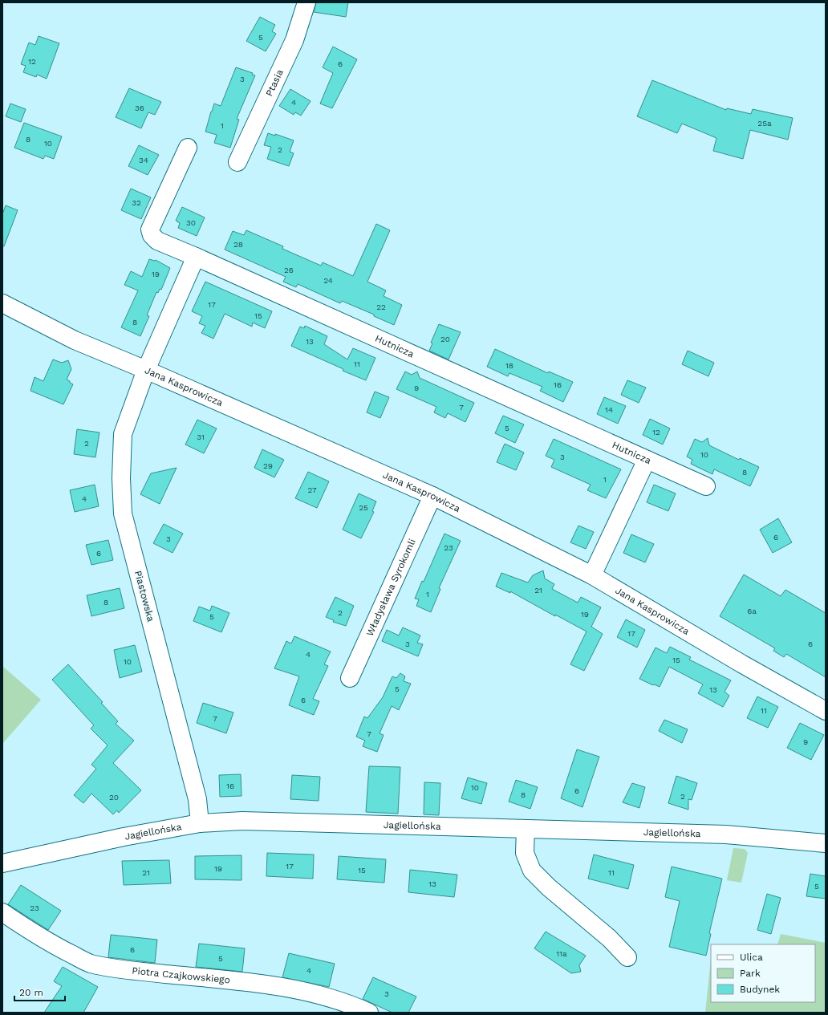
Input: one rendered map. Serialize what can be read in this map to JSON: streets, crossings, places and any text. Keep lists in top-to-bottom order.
{
  "streets": {
    "street": [
      "Ptasia",
      "Hutnicza",
      "Jana Kasprowicza",
      "Władysława Syrokomli",
      "Piastowska",
      "Jagiellońska",
      "Piotra Czajkowskiego"
    ]
  },
  "crossings": [
    ["Jana Kasprowicza", "Władysława Syrokomli"],
    ["Jana Kasprowicza", "Piastowska"],
    ["Piastowska", "Jagiellońska"]
  ],
  "house_numbers": [
    "5",
    "12",
    "6",
    "3",
    "4",
    "36",
    "25a",
    "1",
    "8",
    "10",
    "2",
    "34",
    "32",
    "30",
    "28",
    "26",
    "19",
    "24",
    "17",
    "22",
    "15",
    "8",
    "20",
    "13",
    "11",
    "18",
    "16",
    "9",
    "7",
    "14",
    "5",
    "12",
    "31",
    "2",
    "10",
    "3",
    "29",
    "8",
    "1",
    "27",
    "4",
    "25",
    "6",
    "3",
    "23",
    "6",
    "21",
    "1",
    "8",
    "6a",
    "2",
    "19",
    "5",
    "17",
    "3",
    "6",
    "4",
    "15",
    "10",
    "5",
    "13",
    "6",
    "11",
    "7",
    "7",
    "9",
    "16",
    "10",
    "6",
    "8",
    "2",
    "20",
    "17",
    "19",
    "15",
    "21",
    "11",
    "13",
    "5",
    "23",
    "6",
    "11a",
    "5",
    "4",
    "3"
  ],
  "legend": ["Ulica", "Park", "Budynek"],
  "scale_bar": "20 m"
}
